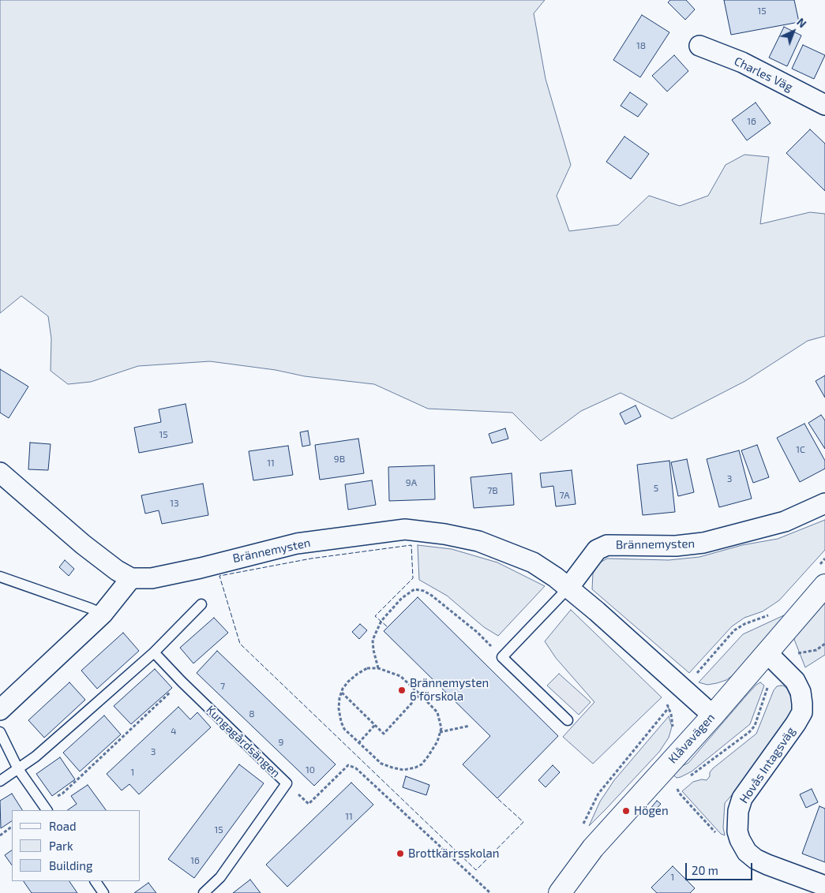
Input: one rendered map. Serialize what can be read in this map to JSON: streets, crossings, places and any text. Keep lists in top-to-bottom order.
{
  "streets": {
    "street": [
      "Charles Väg",
      "Brännemysten",
      "Klåvavägen",
      "Hovås Intagsväg"
    ],
    "lane": ["Kungagårdsängen"]
  },
  "crossings": [
    ["Brännemysten", "Klåvavägen"],
    ["Klåvavägen", "Hovås Intagsväg"]
  ],
  "places": ["Brännemysten 6 förskola", "Högen", "Brottkärrsskolan"],
  "house_numbers": [
    "15",
    "18",
    "16",
    "15",
    "1C",
    "9B",
    "11",
    "3",
    "9A",
    "5",
    "7B",
    "7A",
    "13",
    "7",
    "8",
    "4",
    "9",
    "3",
    "10",
    "1",
    "11",
    "15",
    "16",
    "1"
  ],
  "legend": ["Road", "Park", "Building"],
  "scale_bar": "20 m",
  "north": "top right"
}
